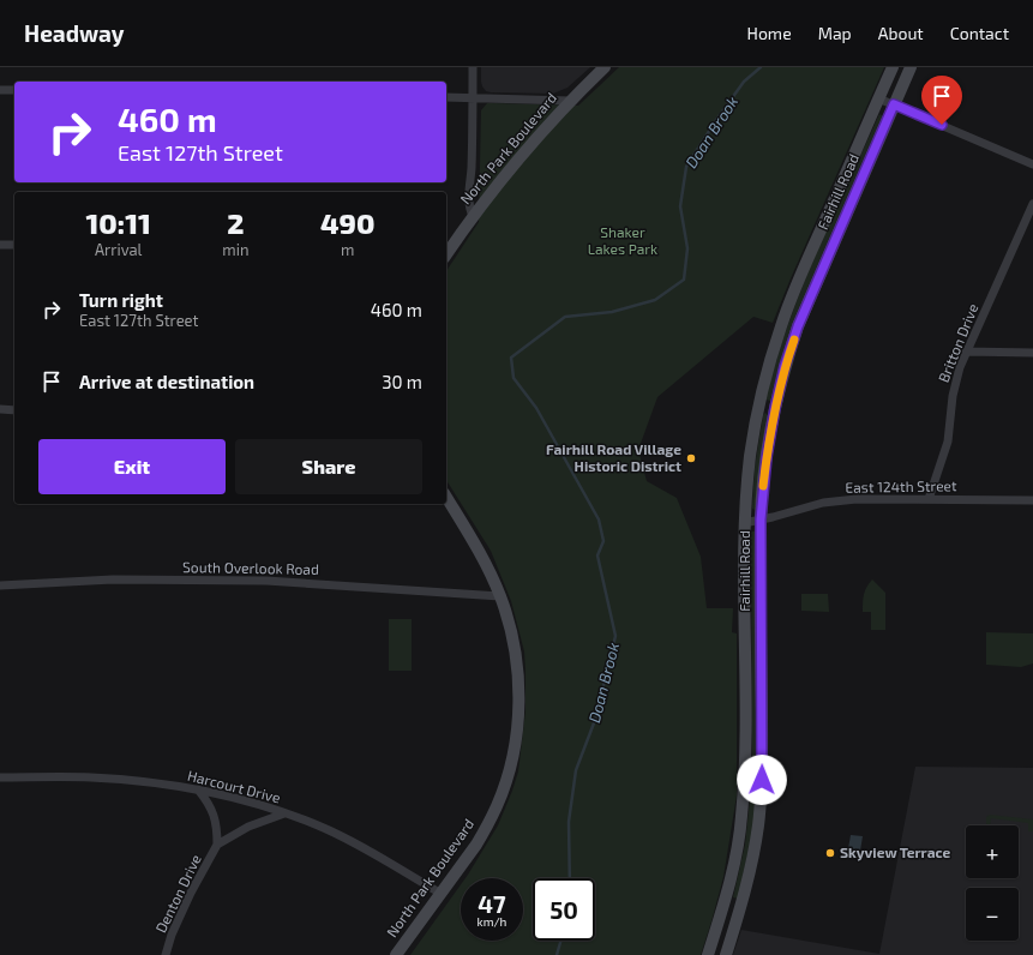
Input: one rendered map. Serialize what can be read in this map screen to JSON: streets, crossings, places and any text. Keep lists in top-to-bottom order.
{
  "streets": {
    "main road": ["North Park Boulevard", "Fairhill Road"],
    "street": [
      "Britton Drive",
      "East 124th Street",
      "South Overlook Road",
      "Harcourt Drive",
      "Denton Drive"
    ]
  },
  "crossings": [
    ["North Park Boulevard", "South Overlook Road"],
    ["North Park Boulevard", "Harcourt Drive"],
    ["Fairhill Road", "East 124th Street"],
    ["Britton Drive", "East 124th Street"],
    ["Harcourt Drive", "Denton Drive"]
  ],
  "water": ["Doan Brook"],
  "parks": ["Shaker Lakes Park"],
  "places": ["Fairhill Road Village Historic District", "Skyview Terrace"],
  "page": {
    "header": "Headway",
    "nav": [
      "Home",
      "Map",
      "About",
      "Contact"
    ],
    "turn": ["460 m", "East 127th Street"],
    "eta": [
      "10:11",
      "Arrival",
      "2",
      "min",
      "490",
      "m"
    ],
    "list": [
      {
        "name": "Turn right",
        "note": "East 127th Street",
        "value": "460 m"
      },
      {
        "name": "Arrive at destination",
        "value": "30 m"
      }
    ],
    "buttons": ["Exit", "Share"],
    "map_buttons": ["+", "−"],
    "speed": "47 km/h",
    "limit": "50"
  }
}
